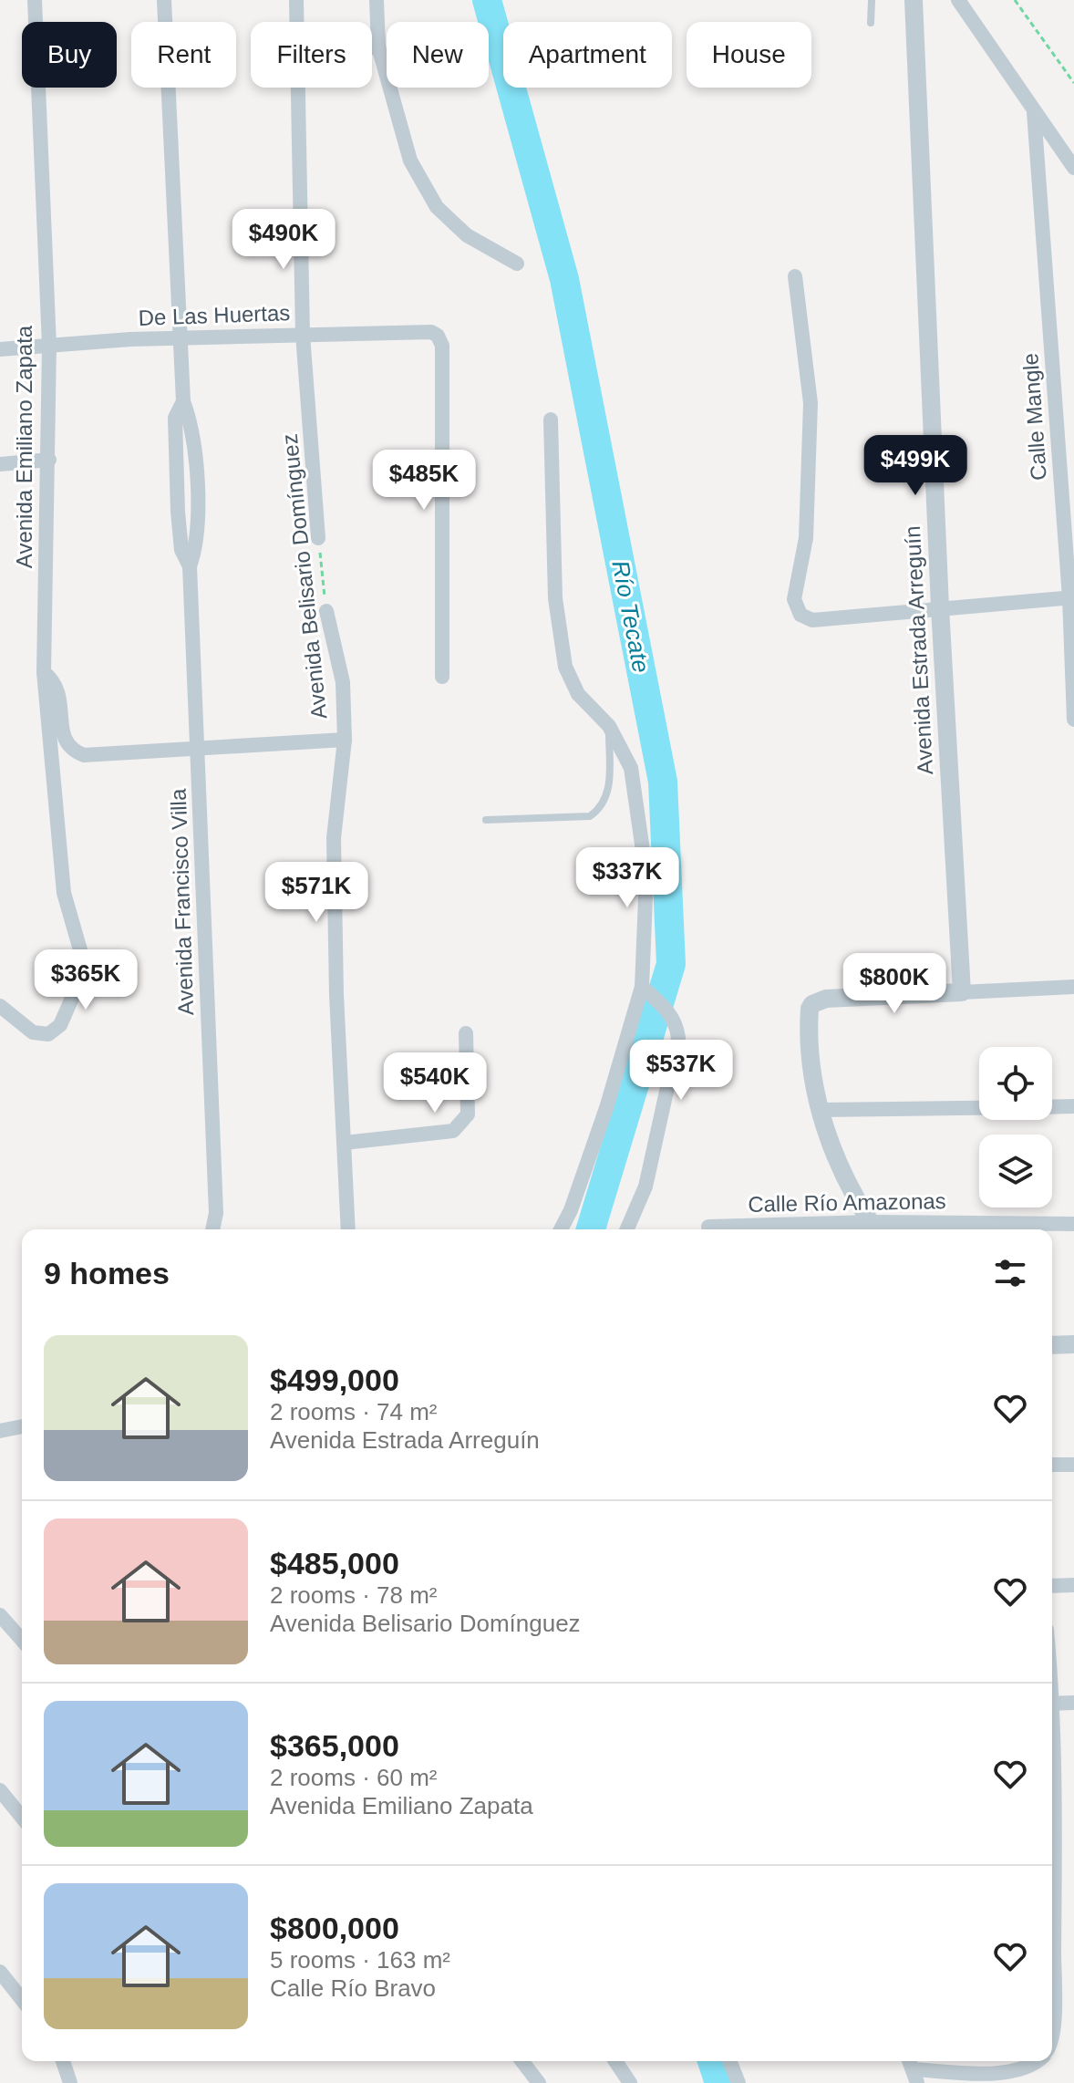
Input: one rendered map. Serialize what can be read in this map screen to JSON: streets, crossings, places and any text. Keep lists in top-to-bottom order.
{
  "streets": {
    "street": [
      "De Las Huertas",
      "Calle Mangle",
      "Avenida Emiliano Zapata",
      "Avenida Belisario Domínguez",
      "Avenida Estrada Arreguín",
      "Avenida Francisco Villa",
      "Calle Río Amazonas"
    ]
  },
  "crossings": [
    ["De Las Huertas", "Avenida Emiliano Zapata"],
    ["De Las Huertas", "Avenida Belisario Domínguez"],
    ["De Las Huertas", "Avenida Francisco Villa"]
  ],
  "water": ["Río Tecate"],
  "page": {
    "chip": [
      "Buy",
      "Rent",
      "Filters",
      "New",
      "Apartment",
      "House"
    ],
    "price": [
      "$490K",
      "$499K",
      "$485K",
      "$337K",
      "$571K",
      "$365K",
      "$800K",
      "$537K",
      "$540K"
    ],
    "heading": "9 homes",
    "list": [
      {
        "name": "$499,000",
        "note": "2 rooms · 74 m² · Avenida Estrada Arreguín"
      },
      {
        "name": "$485,000",
        "note": "2 rooms · 78 m² · Avenida Belisario Domínguez"
      },
      {
        "name": "$365,000",
        "note": "2 rooms · 60 m² · Avenida Emiliano Zapata"
      },
      {
        "name": "$800,000",
        "note": "5 rooms · 163 m² · Calle Río Bravo"
      }
    ]
  }
}
